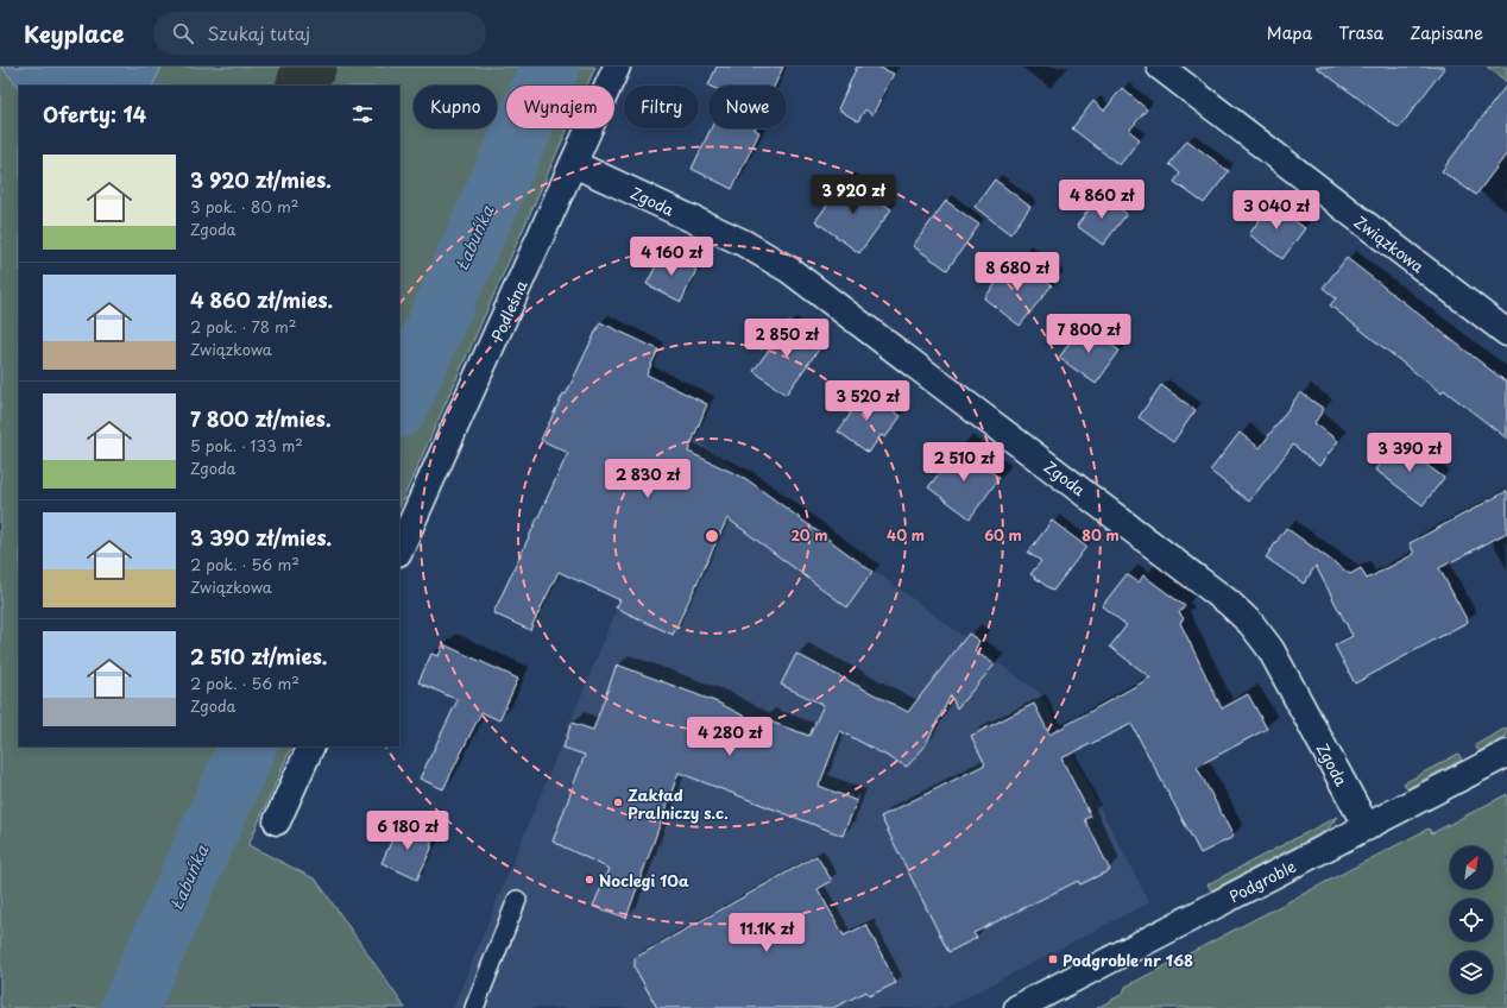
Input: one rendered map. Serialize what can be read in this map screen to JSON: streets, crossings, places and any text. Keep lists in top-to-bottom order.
{
  "streets": {
    "street": [
      "Zgoda",
      "Związkowa",
      "Podleśna",
      "Podgroble"
    ]
  },
  "crossings": [
    ["Zgoda", "Podleśna"],
    ["Zgoda", "Podgroble"]
  ],
  "water": ["Łabuńka"],
  "places": {
    "other": ["Zakład Pralniczy s.c.", "Noclegi 10a"],
    "transit": ["Podgroble nr 168"]
  },
  "north": "top right",
  "page": {
    "header": "Keyplace",
    "search": "Szukaj tutaj",
    "nav": ["Mapa", "Trasa", "Zapisane"],
    "chip": [
      "Kupno",
      "Wynajem",
      "Filtry",
      "Nowe"
    ],
    "heading": "Oferty: 14",
    "list": [
      {
        "name": "3 920 zł/mies.",
        "note": "3 pok. · 80 m² · Zgoda"
      },
      {
        "name": "4 860 zł/mies.",
        "note": "2 pok. · 78 m² · Związkowa"
      },
      {
        "name": "7 800 zł/mies.",
        "note": "5 pok. · 133 m² · Zgoda"
      },
      {
        "name": "3 390 zł/mies.",
        "note": "2 pok. · 56 m² · Związkowa"
      },
      {
        "name": "2 510 zł/mies.",
        "note": "2 pok. · 56 m² · Zgoda"
      }
    ],
    "price": [
      "3 920 zł",
      "4 860 zł",
      "3 040 zł",
      "4 160 zł",
      "8 680 zł",
      "7 800 zł",
      "2 850 zł",
      "3 520 zł",
      "3 390 zł",
      "2 510 zł",
      "2 830 zł",
      "4 280 zł",
      "6 180 zł",
      "11.1K zł"
    ]
  },
  "rings": [
    "20 m",
    "40 m",
    "60 m",
    "80 m"
  ]
}
